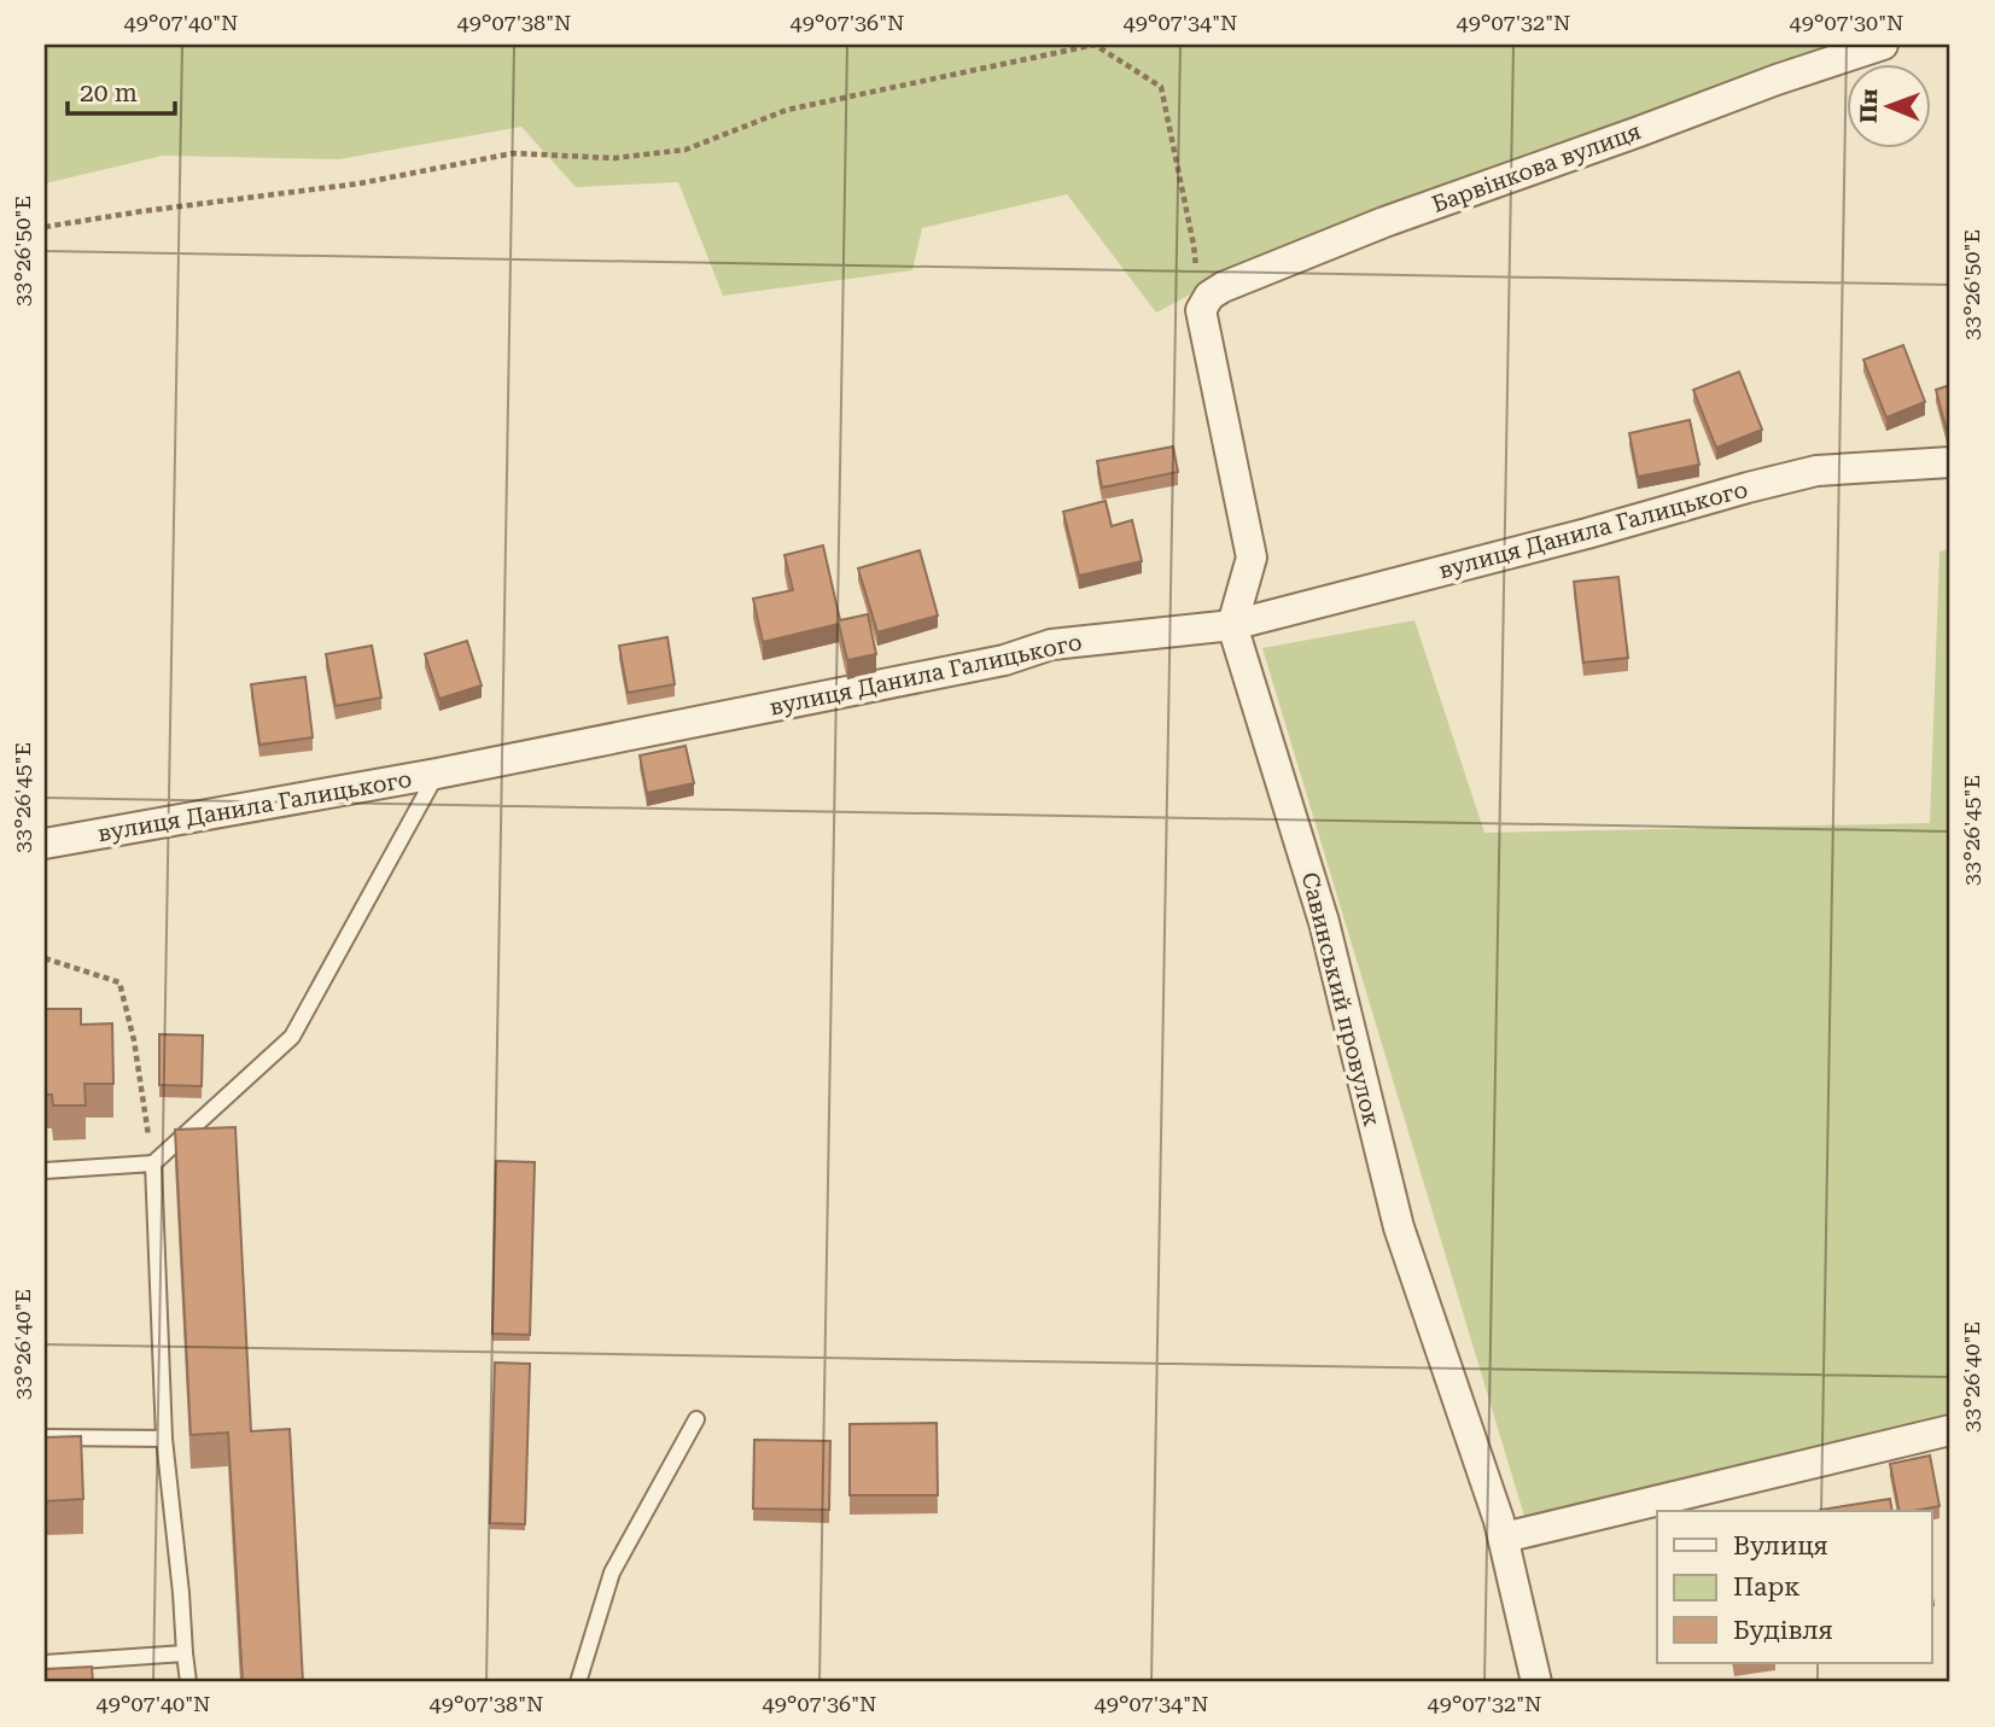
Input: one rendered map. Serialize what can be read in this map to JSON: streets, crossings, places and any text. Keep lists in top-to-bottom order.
{
  "streets": {
    "street": ["Барвінкова вулиця", "вулиця Данила Галицького", "Савинський провулок"]
  },
  "crossings": [
    ["вулиця Данила Галицького", "Савинський провулок"]
  ],
  "legend": ["Вулиця", "Парк", "Будівля"],
  "scale_bar": "20 m",
  "north": "left",
  "coordinates": [
    "49°07'40\"N",
    "49°07'38\"N",
    "49°07'36\"N",
    "49°07'34\"N",
    "49°07'32\"N",
    "49°07'30\"N",
    "33°26'50\"E",
    "33°26'45\"E",
    "33°26'40\"E"
  ]
}
